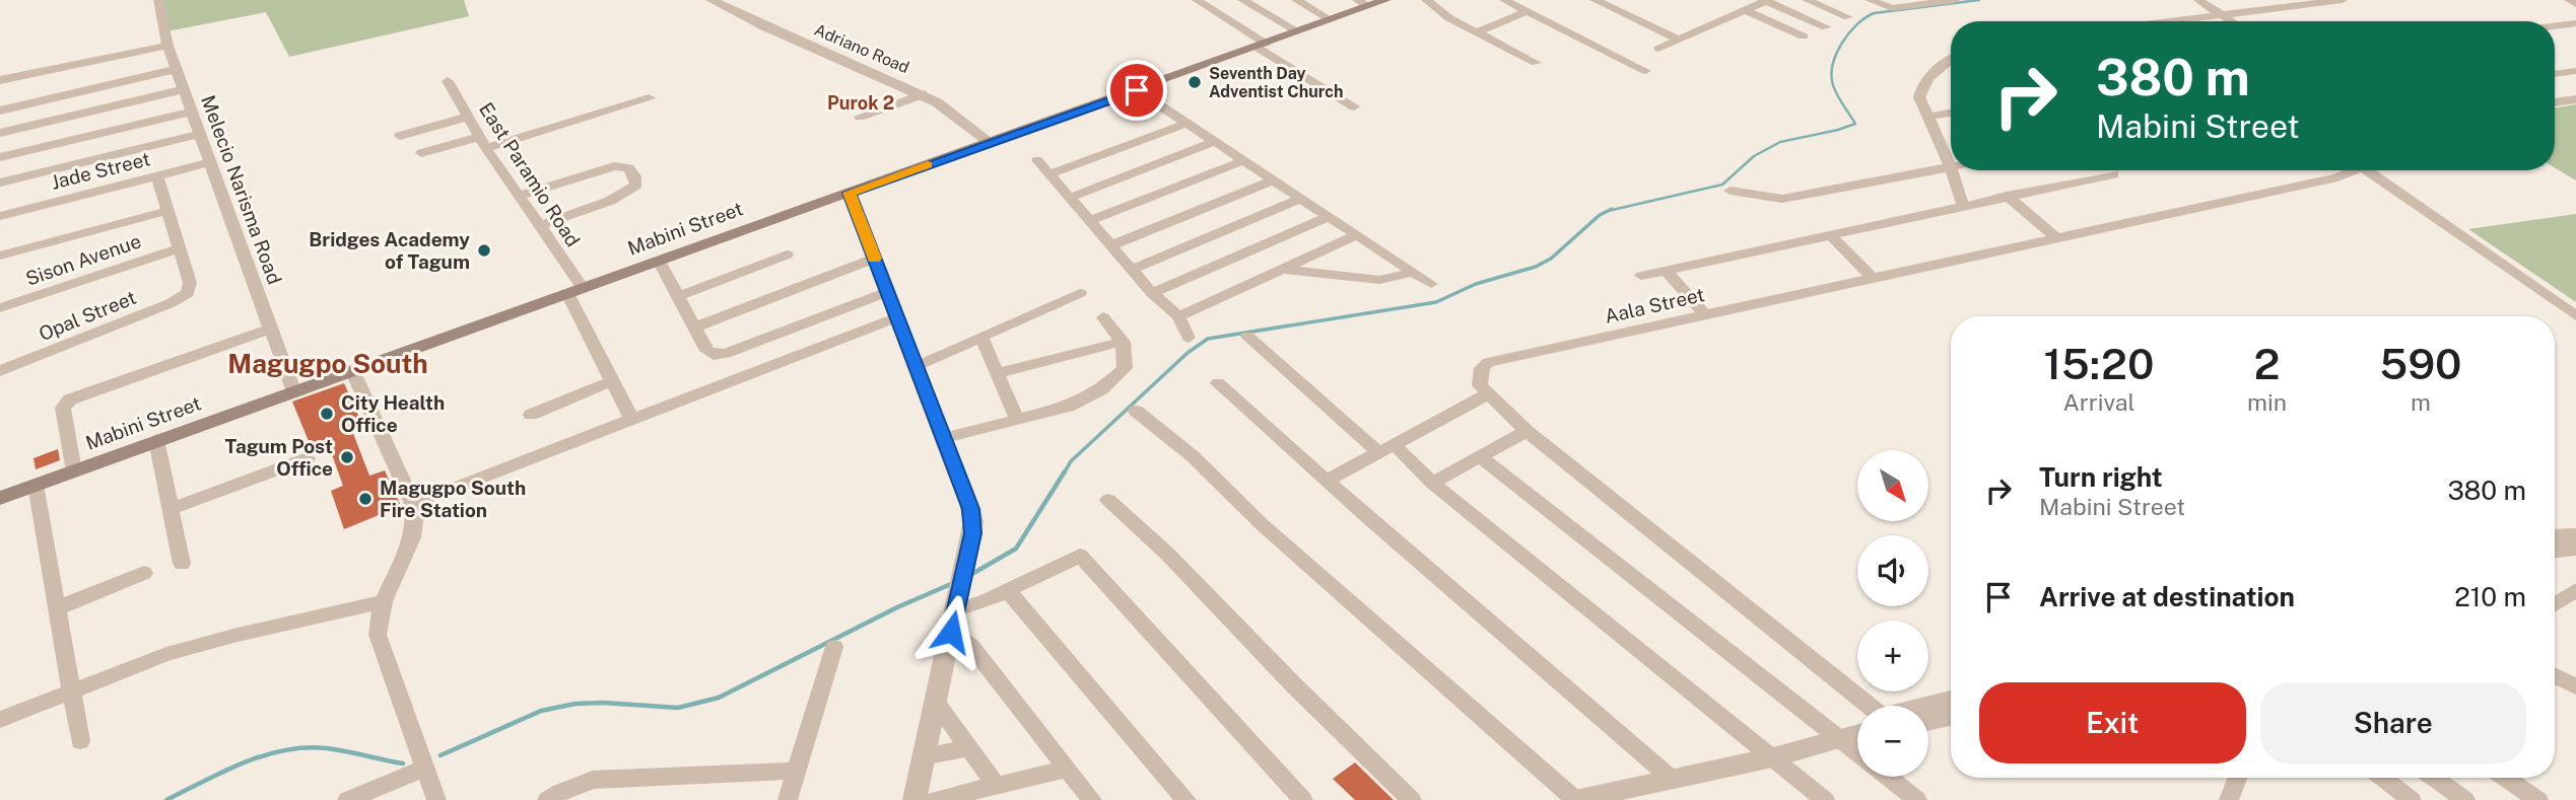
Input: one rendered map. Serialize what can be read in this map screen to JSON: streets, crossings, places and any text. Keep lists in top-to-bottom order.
{
  "streets": {
    "main road": ["Mabini Street"],
    "street": [
      "Adriano Road",
      "Jade Street",
      "East Paramio Road",
      "Melecio Narisma Road",
      "Sison Avenue",
      "Aala Street",
      "Opal Street"
    ]
  },
  "crossings": [
    ["Adriano Road", "Mabini Street"],
    ["Jade Street", "Melecio Narisma Road"],
    ["East Paramio Road", "Mabini Street"],
    ["Melecio Narisma Road", "Mabini Street"],
    ["Sison Avenue", "Opal Street"]
  ],
  "districts": ["Purok 2", "Magugpo South"],
  "places": [
    "Seventh Day Adventist Church",
    "Bridges Academy of Tagum",
    "City Health Office",
    "Tagum Post Office",
    "Magugpo South Fire Station"
  ],
  "north": "bottom right",
  "page": {
    "turn": ["380 m", "Mabini Street"],
    "eta": [
      "15:20",
      "Arrival",
      "2",
      "min",
      "590",
      "m"
    ],
    "list": [
      {
        "name": "Turn right",
        "note": "Mabini Street",
        "value": "380 m"
      },
      {
        "name": "Arrive at destination",
        "value": "210 m"
      }
    ],
    "map_buttons": ["+", "−"],
    "buttons": ["Exit", "Share"]
  }
}
